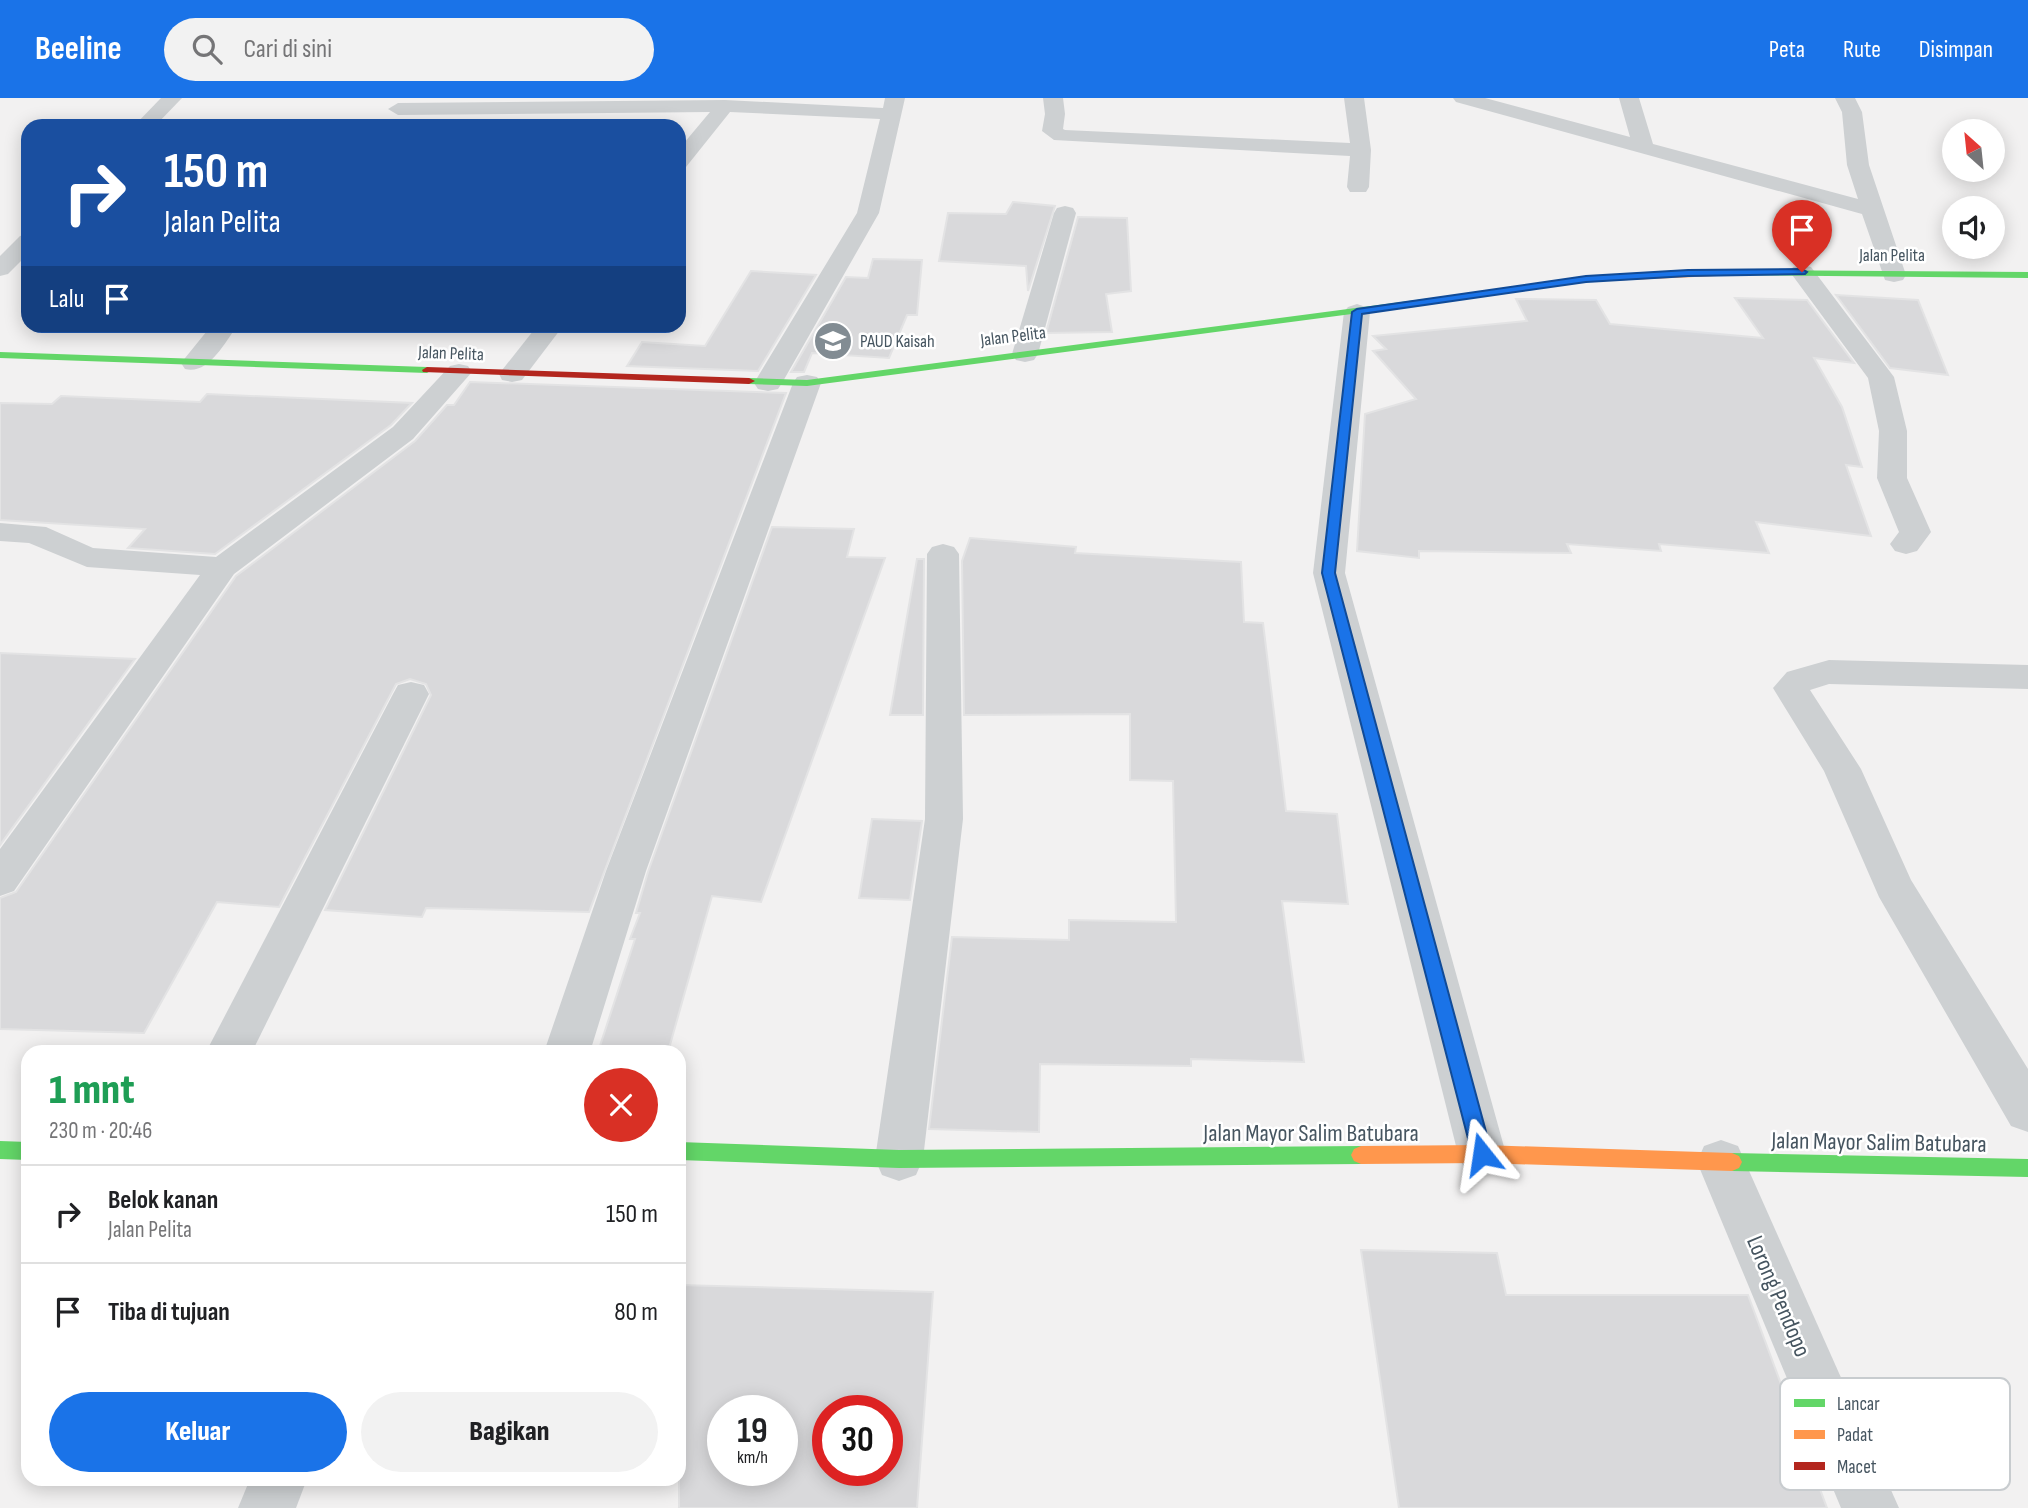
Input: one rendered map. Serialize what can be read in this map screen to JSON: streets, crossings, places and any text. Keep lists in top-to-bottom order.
{
  "streets": {
    "street": ["Jalan Pelita", "Jalan Mayor Salim Batubara", "Lorong Pendopo"]
  },
  "crossings": [
    ["Jalan Mayor Salim Batubara", "Lorong Pendopo"]
  ],
  "places": {
    "school or university": ["PAUD Kaisah"]
  },
  "legend": ["Lancar", "Padat", "Macet"],
  "north": "top left",
  "page": {
    "header": "Beeline",
    "search": "Cari di sini",
    "nav": ["Peta", "Rute", "Disimpan"],
    "turn": ["150 m", "Jalan Pelita"],
    "then": "Lalu",
    "heading": ["1 mnt", "230 m · 20:46"],
    "list": [
      {
        "name": "Belok kanan",
        "note": "Jalan Pelita",
        "value": "150 m"
      },
      {
        "name": "Tiba di tujuan",
        "value": "80 m"
      }
    ],
    "buttons": ["Keluar", "Bagikan"],
    "speed": "19 km/h",
    "limit": "30"
  }
}
